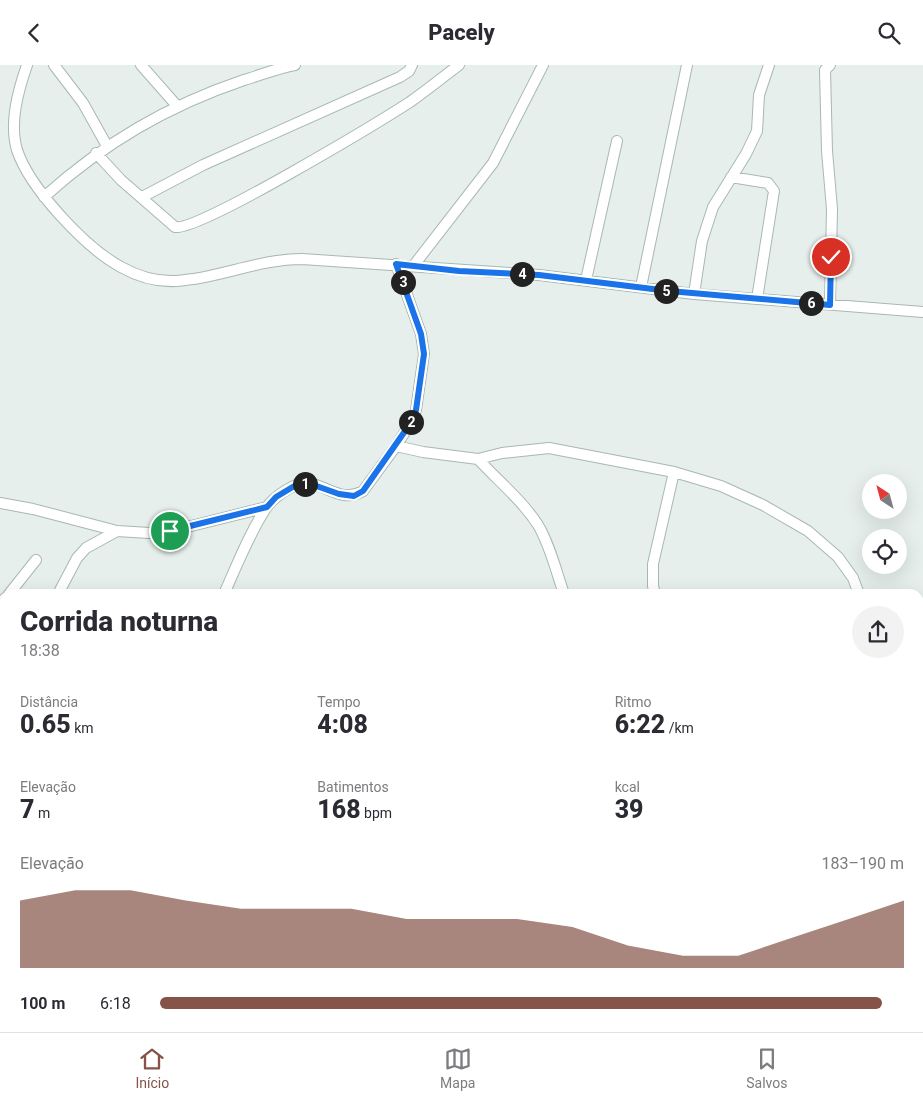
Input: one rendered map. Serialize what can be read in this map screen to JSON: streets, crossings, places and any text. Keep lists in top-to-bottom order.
{
  "north": "top left",
  "page": {
    "header": "Pacely",
    "pins": [
      "4",
      "3",
      "5",
      "6",
      "2",
      "1"
    ],
    "heading": ["Corrida noturna", "18:38"],
    "stats": [
      ["Distância", "0.65 km"],
      ["Tempo", "4:08"],
      ["Ritmo", "6:22 /km"],
      ["Elevação", "7 m"],
      ["Batimentos", "168 bpm"],
      ["kcal", "39"]
    ],
    "chart": ["Elevação", "183–190 m"],
    "list": [
      {
        "name": "100 m",
        "note": "6:18"
      }
    ],
    "tabs": ["Início", "Mapa", "Salvos"]
  }
}
